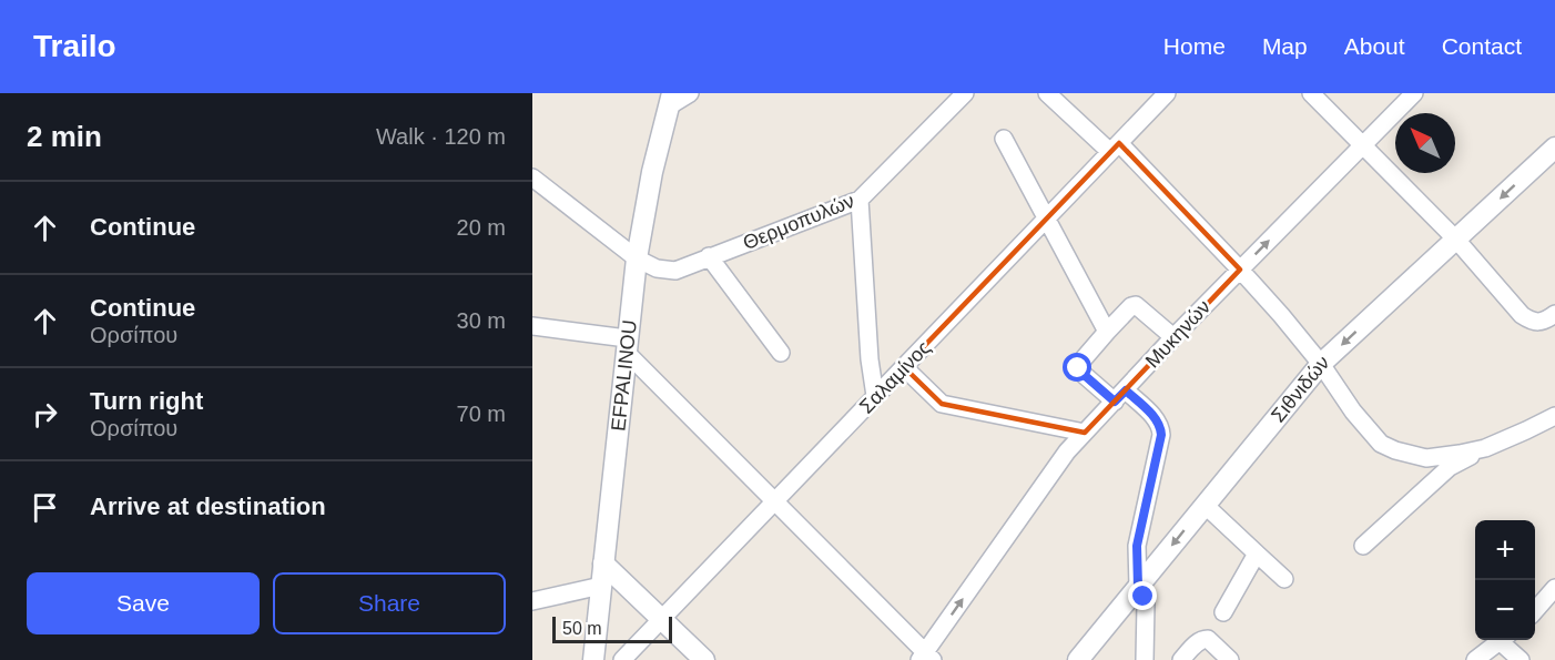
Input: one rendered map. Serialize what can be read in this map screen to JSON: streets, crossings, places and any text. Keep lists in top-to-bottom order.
{
  "streets": {
    "street": [
      "Θερμοπυλών",
      "Μυκηνών",
      "EFPALINOU",
      "Σαλαμίνος",
      "Σιθνιδών"
    ]
  },
  "crossings": [
    ["Θερμοπυλών", "EFPALINOU"]
  ],
  "one_way": ["Μυκηνών"],
  "scale_bar": "50 m",
  "north": "top left",
  "page": {
    "header": "Trailo",
    "nav": [
      "Home",
      "Map",
      "About",
      "Contact"
    ],
    "heading": ["2 min", "Walk · 120 m"],
    "list": [
      ["Continue", "20 m"],
      ["Continue", "Ορσίπου", "30 m"],
      ["Turn right", "Ορσίπου", "70 m"],
      "Arrive at destination"
    ],
    "map_buttons": ["+", "−"],
    "buttons": ["Save", "Share"],
    "scale": "50 m"
  }
}
